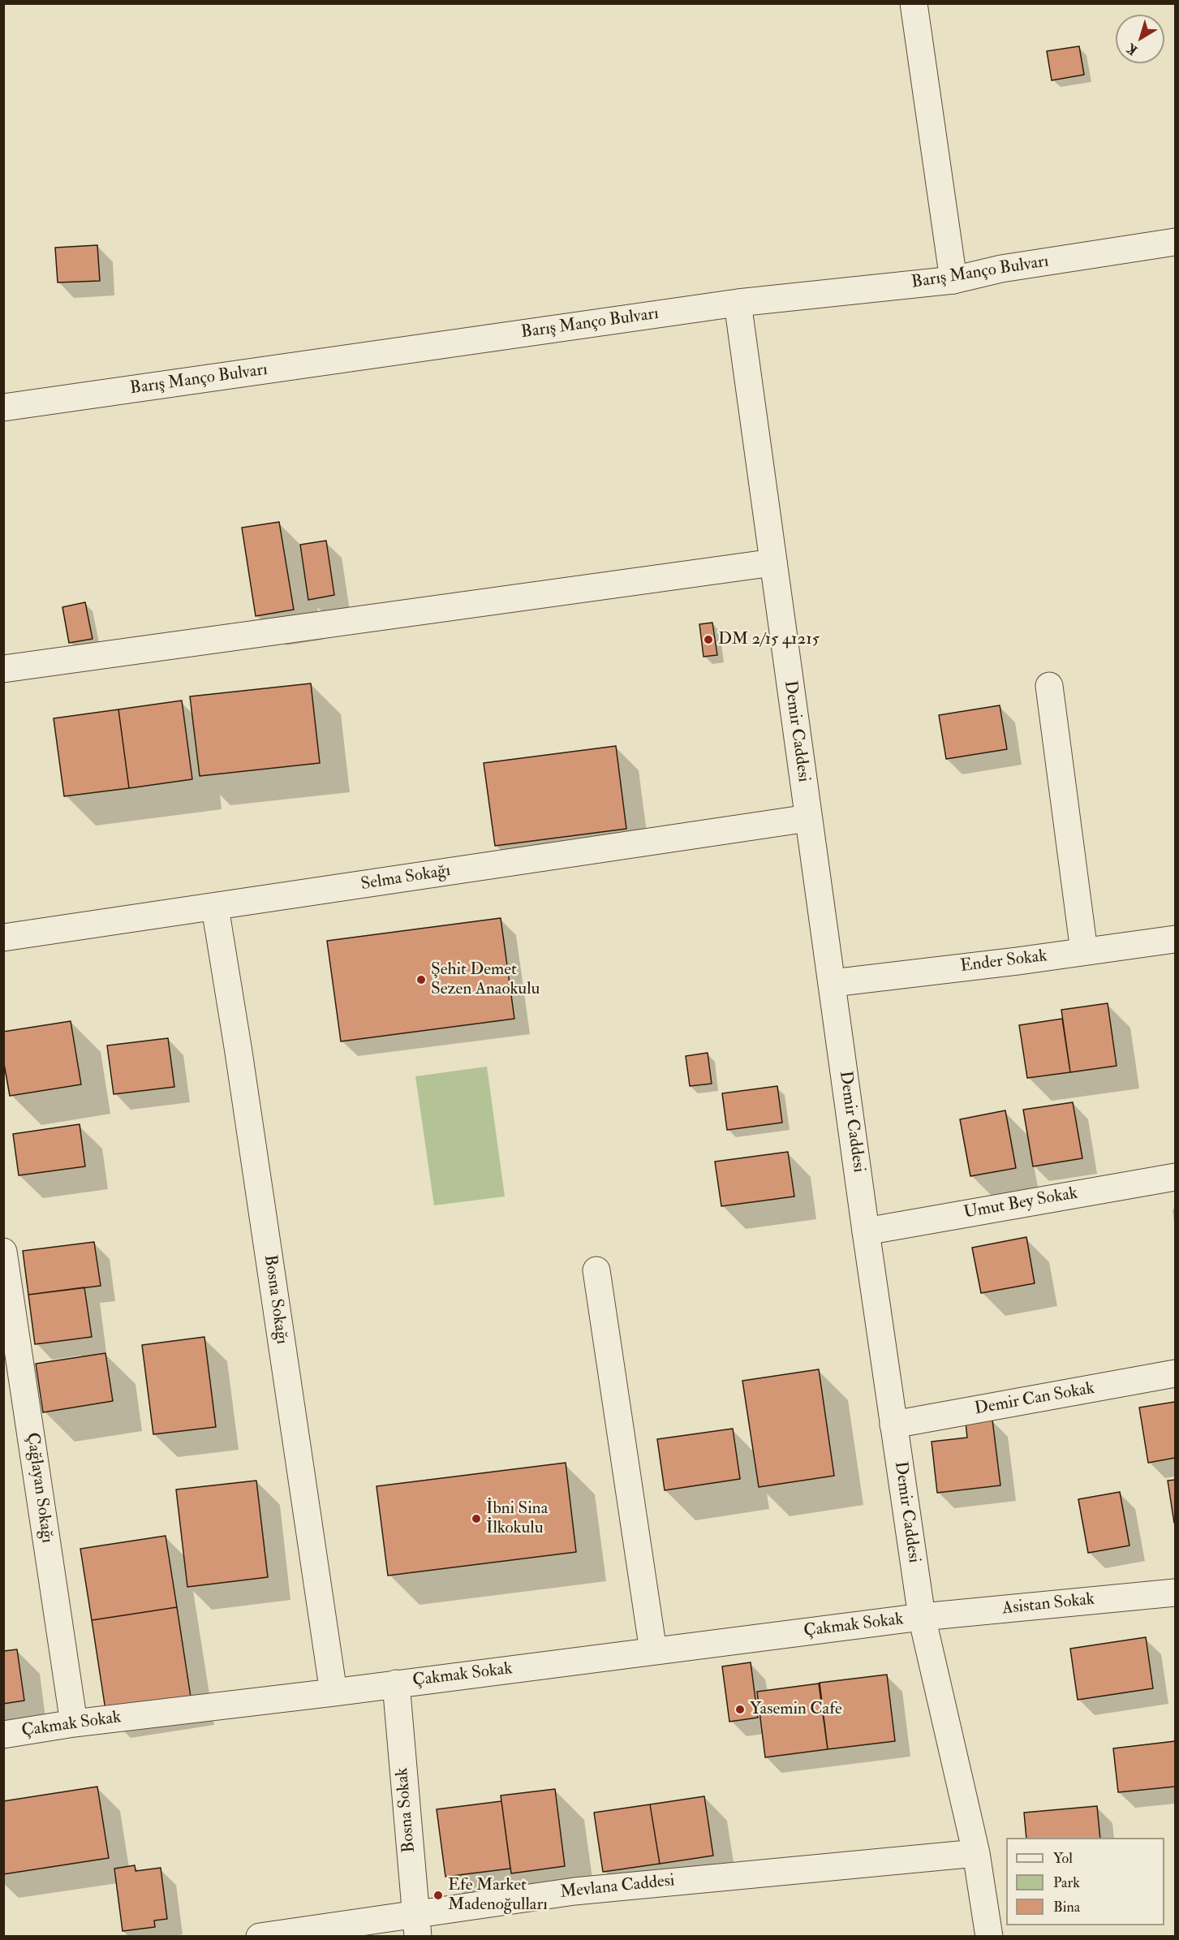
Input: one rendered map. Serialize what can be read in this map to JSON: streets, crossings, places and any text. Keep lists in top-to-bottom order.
{
  "streets": {
    "street": [
      "Barış Manço Bulvarı",
      "Demir Caddesi",
      "Selma Sokağı",
      "Ender Sokak",
      "Umut Bey Sokak",
      "Bosna Sokağı",
      "Demir Can Sokak",
      "Çağlayan Sokağı",
      "Asistan Sokak",
      "Çakmak Sokak",
      "Bosna Sokak",
      "Mevlana Caddesi"
    ]
  },
  "crossings": [
    ["Barış Manço Bulvarı", "Demir Caddesi"],
    ["Demir Caddesi", "Selma Sokağı"],
    ["Demir Caddesi", "Ender Sokak"],
    ["Demir Caddesi", "Umut Bey Sokak"],
    ["Demir Caddesi", "Demir Can Sokak"],
    ["Demir Caddesi", "Asistan Sokak"],
    ["Demir Caddesi", "Çakmak Sokak"],
    ["Demir Caddesi", "Mevlana Caddesi"],
    ["Selma Sokağı", "Bosna Sokağı"],
    ["Bosna Sokağı", "Çakmak Sokak"],
    ["Çağlayan Sokağı", "Çakmak Sokak"],
    ["Asistan Sokak", "Çakmak Sokak"],
    ["Çakmak Sokak", "Bosna Sokak"],
    ["Bosna Sokak", "Mevlana Caddesi"]
  ],
  "places": [
    "DM 2/15 41215",
    "Şehit Demet Sezen Anaokulu",
    "İbni Sina İlkokulu",
    "Yasemin Cafe",
    "Efe Market Madenoğulları"
  ],
  "legend": ["Yol", "Park", "Bina"],
  "north": "bottom left"
}
